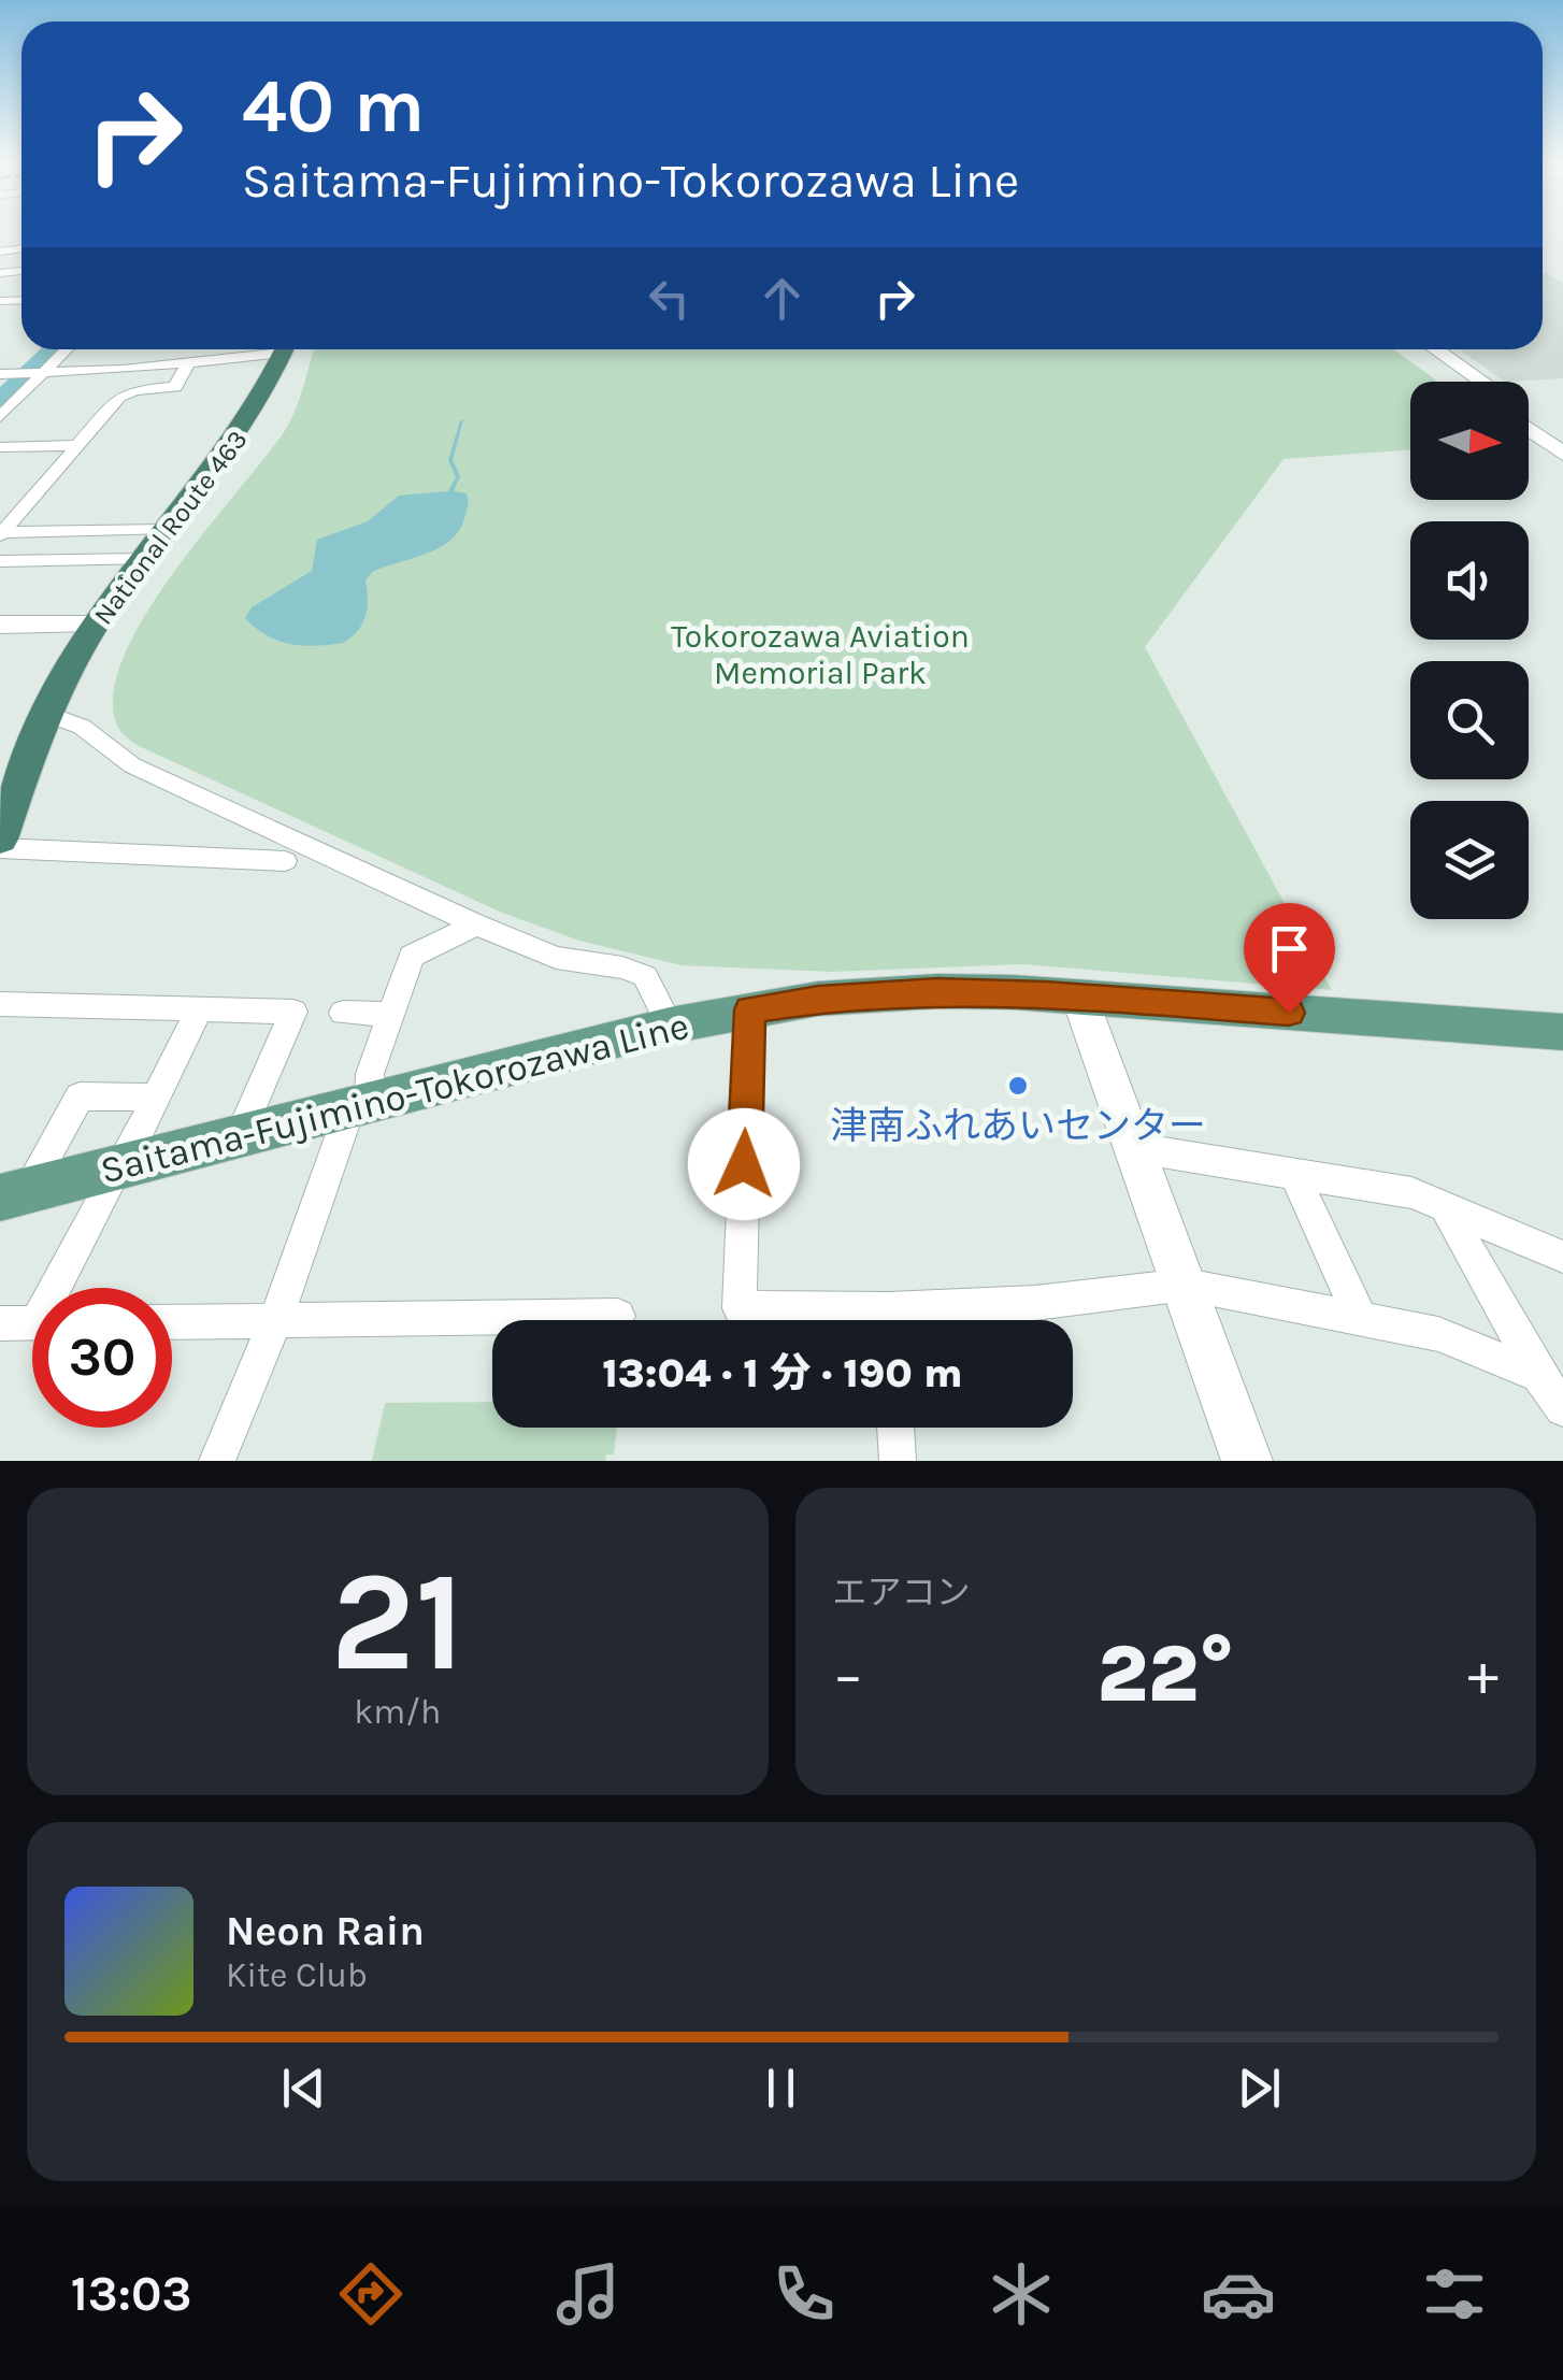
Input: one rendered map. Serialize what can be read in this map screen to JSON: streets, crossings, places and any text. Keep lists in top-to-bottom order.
{
  "streets": {
    "highway": ["National Route 463"],
    "main road": ["Saitama-Fujimino-Tokorozawa Line"]
  },
  "parks": ["Tokorozawa Aviation Memorial Park"],
  "places": ["津南ふれあいセンター"],
  "north": "right",
  "page": {
    "turn": ["40 m", "Saitama-Fujimino-Tokorozawa Line"],
    "limit": "30",
    "trip": "13:04 · 1 分 · 190 m",
    "tile": [
      ["21", "km/h"],
      "エアコン"
    ],
    "heat": ["−", "22°", "+"],
    "song": ["Neon Rain", "Kite Club"],
    "tabs": "13:03"
  }
}
